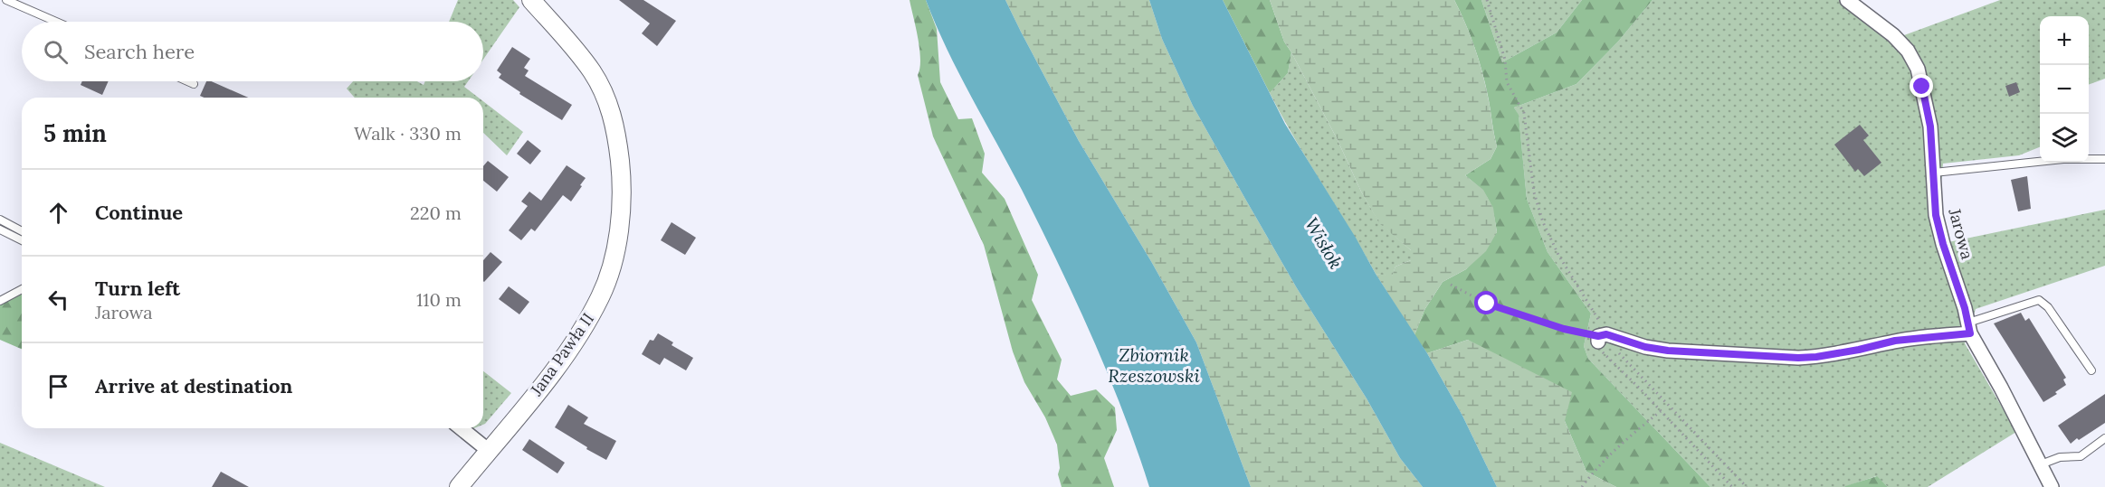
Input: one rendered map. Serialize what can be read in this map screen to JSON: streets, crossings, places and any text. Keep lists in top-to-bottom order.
{
  "streets": {
    "street": ["Jarowa", "Jana Pawła II"]
  },
  "water": ["Wisłok", "Zbiornik Rzeszowski"],
  "page": {
    "map_buttons": ["+", "−"],
    "search": "Search here",
    "heading": ["5 min", "Walk · 330 m"],
    "list": [
      ["Continue", "220 m"],
      ["Turn left", "Jarowa", "110 m"],
      "Arrive at destination"
    ]
  }
}
